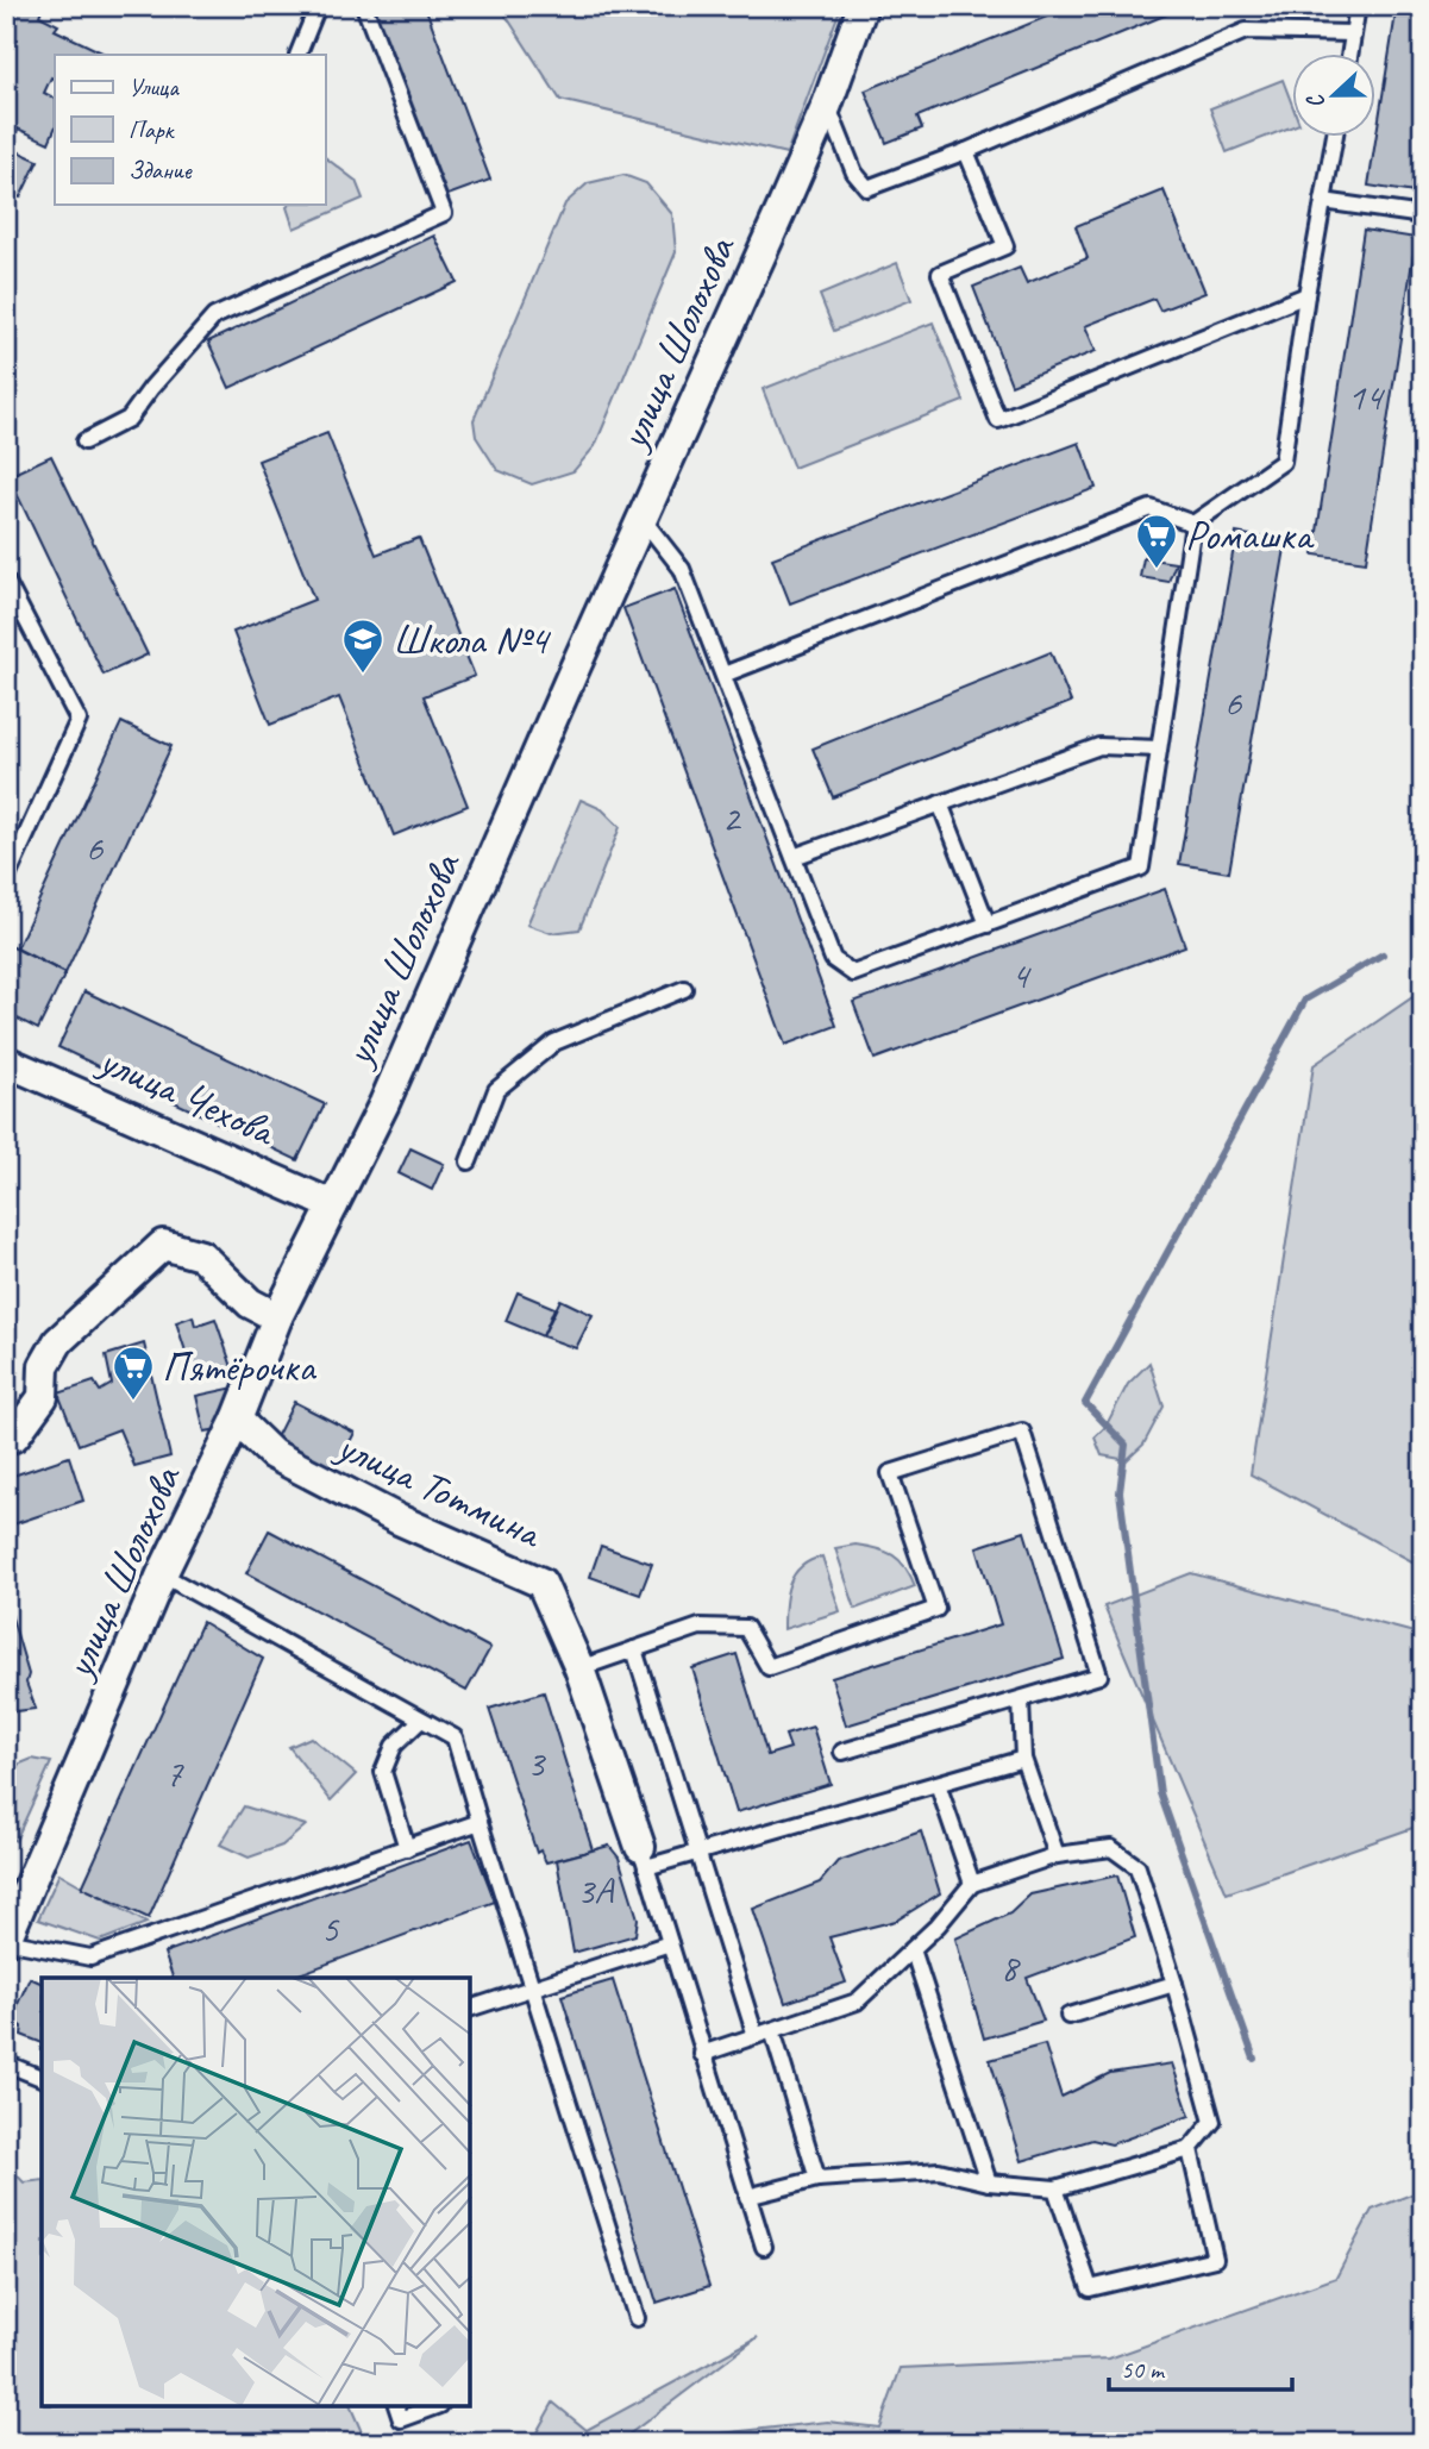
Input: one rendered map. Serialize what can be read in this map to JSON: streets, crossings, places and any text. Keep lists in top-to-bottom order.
{
  "streets": {
    "street": ["улица Шолохова", "улица Чехова", "улица Тотмина"]
  },
  "crossings": [
    ["улица Шолохова", "улица Чехова"],
    ["улица Шолохова", "улица Тотмина"]
  ],
  "places": {
    "supermarket": ["Ромашка", "Пятёрочка"],
    "school or university": ["Школа №4"]
  },
  "house_numbers": [
    "14",
    "6",
    "2",
    "6",
    "4",
    "3",
    "7",
    "3А",
    "5",
    "8"
  ],
  "legend": ["Улица", "Парк", "Здание"],
  "scale_bar": "50 m",
  "north": "left"
}
